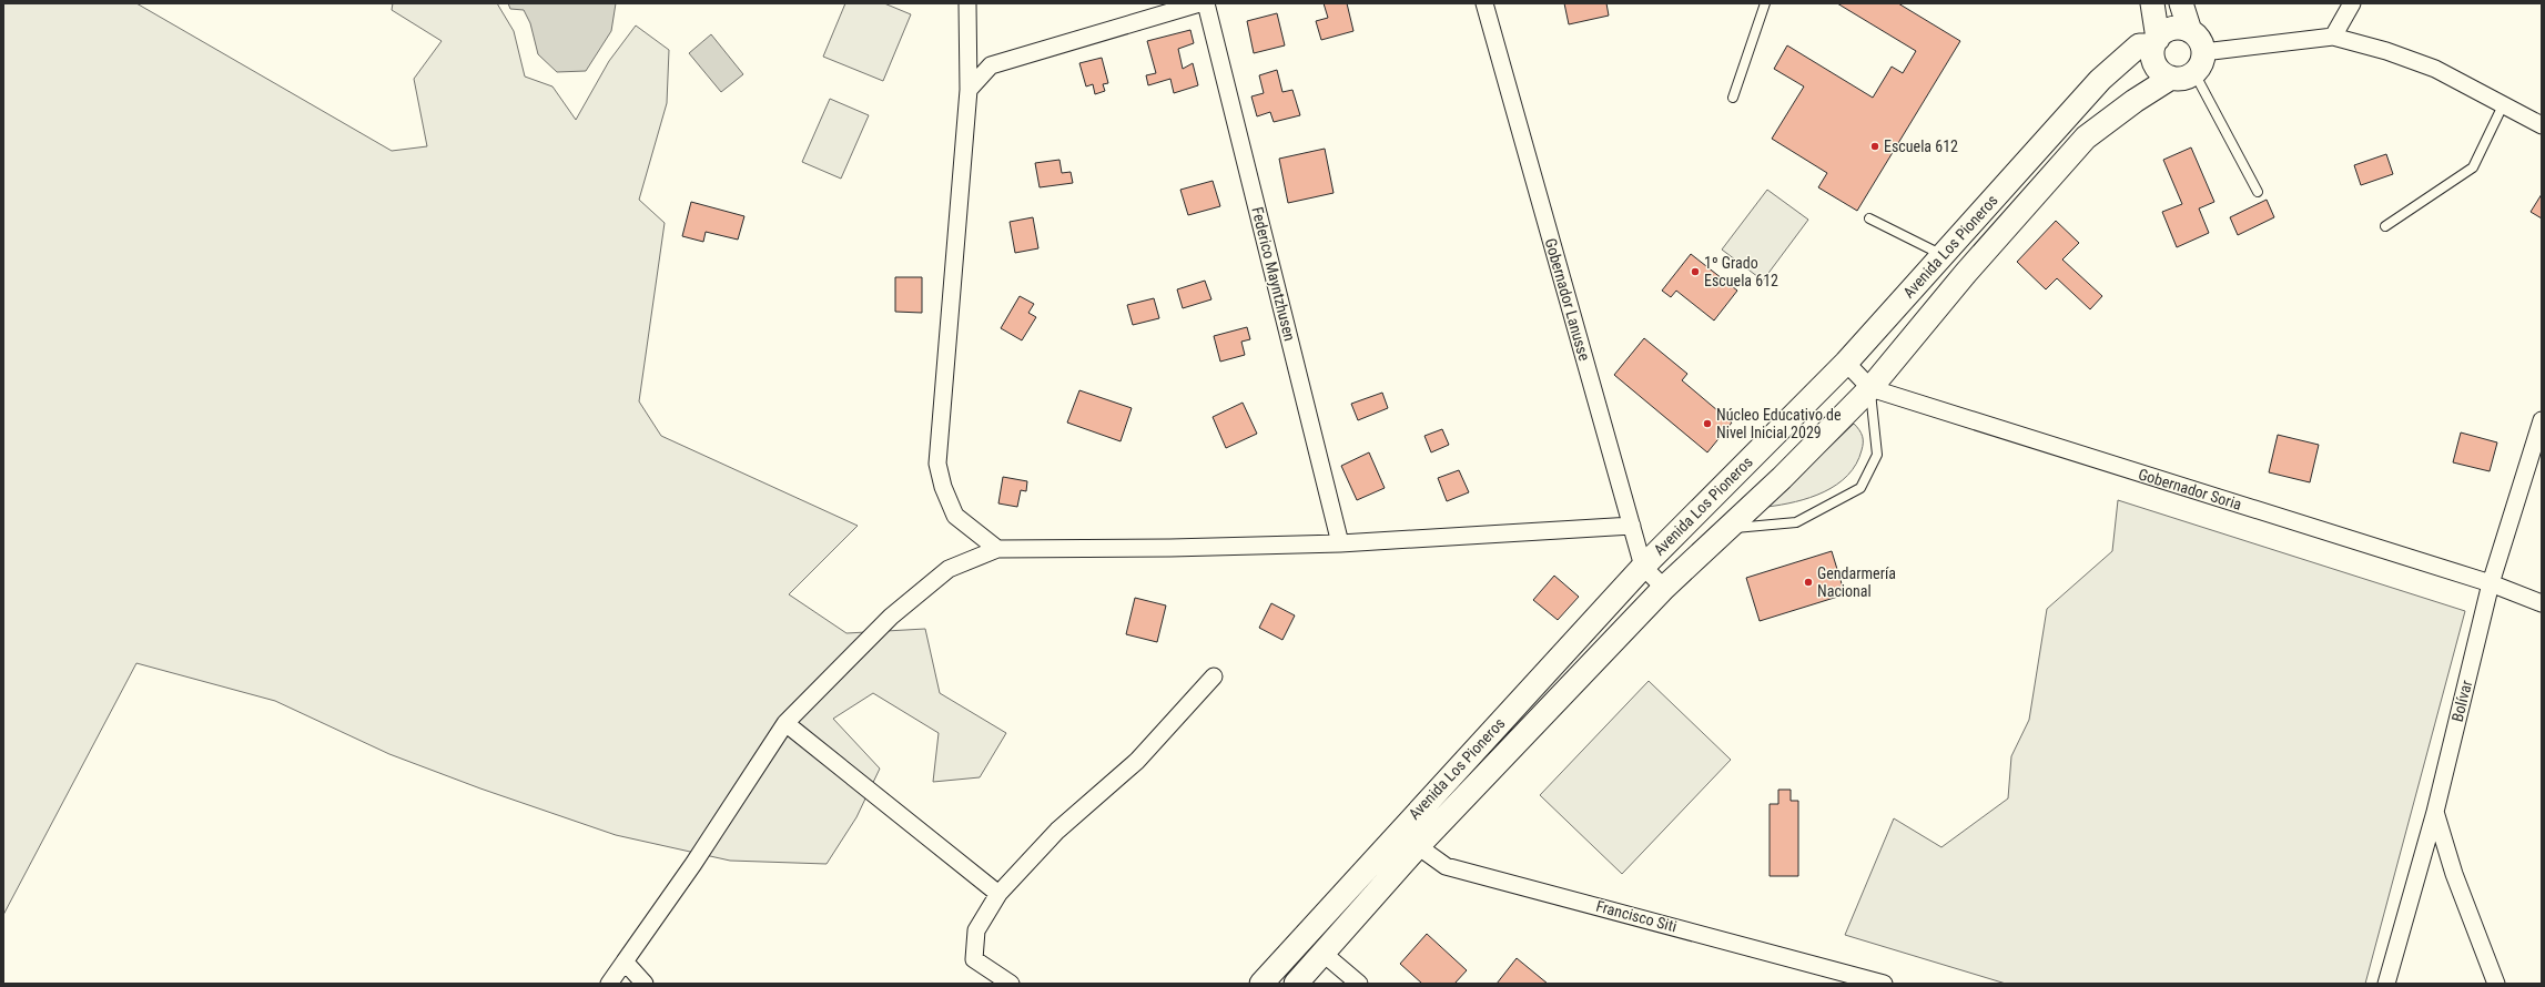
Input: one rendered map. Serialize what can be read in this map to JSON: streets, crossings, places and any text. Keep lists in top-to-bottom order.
{
  "streets": {
    "main road": ["Avenida Los Pioneros"],
    "street": [
      "Federico Mayntzhusen",
      "Gobernador Lanusse",
      "Gobernador Soria",
      "Bolívar",
      "Francisco Siti"
    ]
  },
  "crossings": [
    ["Avenida Los Pioneros", "Gobernador Lanusse"],
    ["Avenida Los Pioneros", "Gobernador Soria"],
    ["Avenida Los Pioneros", "Francisco Siti"],
    ["Gobernador Soria", "Bolívar"]
  ],
  "places": [
    "Escuela 612",
    "1º Grado Escuela 612",
    "Núcleo Educativo de Nivel Inicial 2029",
    "Gendarmería Nacional"
  ]
}
